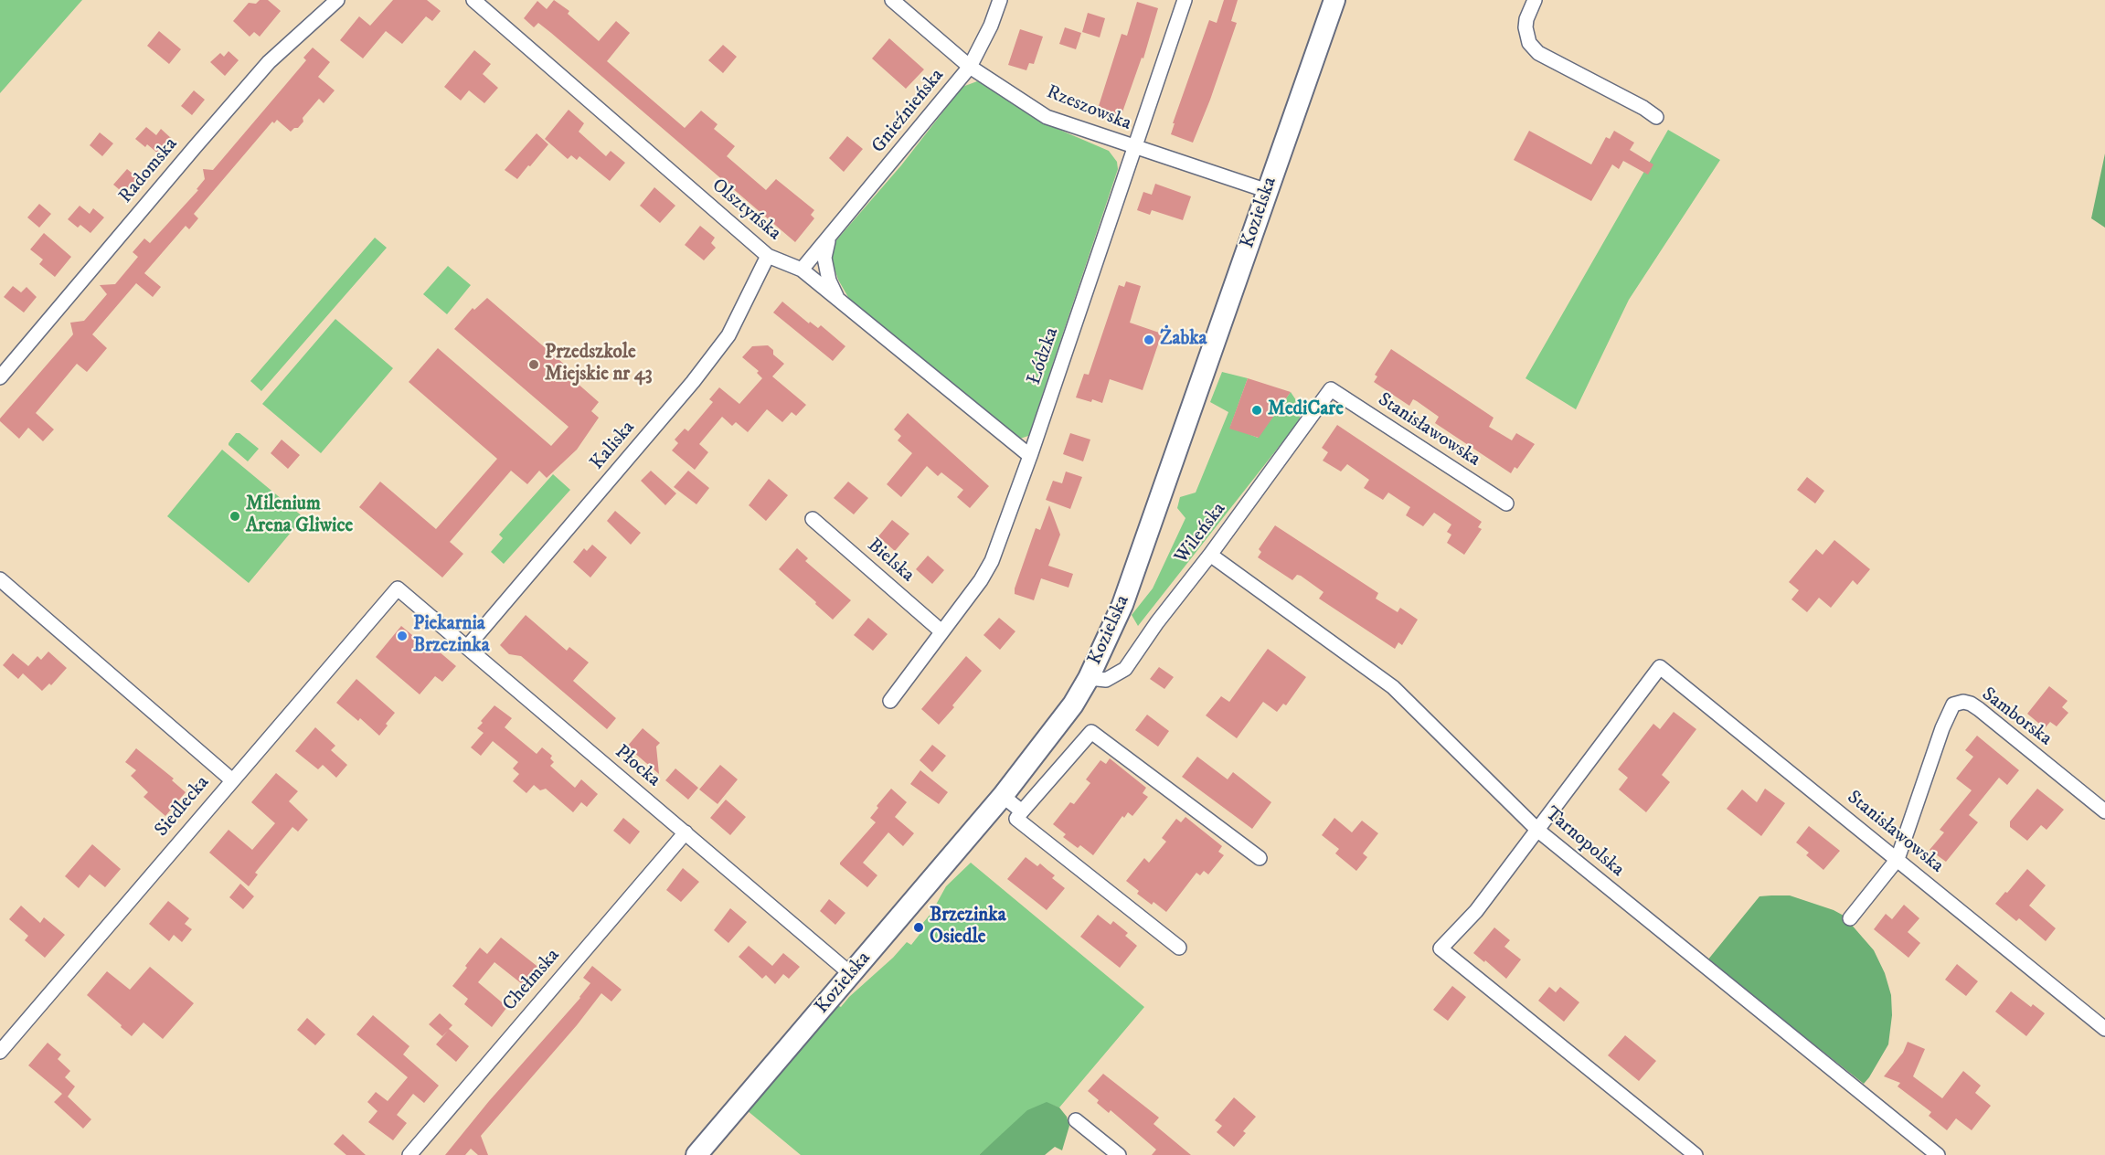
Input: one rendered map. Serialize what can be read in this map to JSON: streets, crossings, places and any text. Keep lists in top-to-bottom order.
{
  "streets": {
    "street": [
      "Rzeszowska",
      "Gnieźnieńska",
      "Radomska",
      "Olsztyńska",
      "Kozielska",
      "Łódzka",
      "Stanisławowska",
      "Kaliska",
      "Wileńska",
      "Bielska",
      "Samborska",
      "Płocka",
      "Siedlecka",
      "Tarnopolska",
      "Chełmska"
    ]
  },
  "crossings": [
    ["Rzeszowska", "Gnieźnieńska"],
    ["Rzeszowska", "Kozielska"],
    ["Rzeszowska", "Łódzka"],
    ["Gnieźnieńska", "Olsztyńska"],
    ["Olsztyńska", "Łódzka"],
    ["Olsztyńska", "Kaliska"],
    ["Kozielska", "Wileńska"],
    ["Kozielska", "Płocka"],
    ["Łódzka", "Bielska"],
    ["Stanisławowska", "Wileńska"],
    ["Stanisławowska", "Samborska"],
    ["Stanisławowska", "Tarnopolska"],
    ["Kaliska", "Płocka"],
    ["Wileńska", "Tarnopolska"],
    ["Płocka", "Siedlecka"],
    ["Płocka", "Chełmska"]
  ],
  "places": [
    "Żabka",
    "Przedszkole Miejskie nr 43",
    "MediCare",
    "Milenium Arena Gliwice",
    "Piekarnia Brzezinka",
    "Brzezinka Osiedle"
  ]
}
